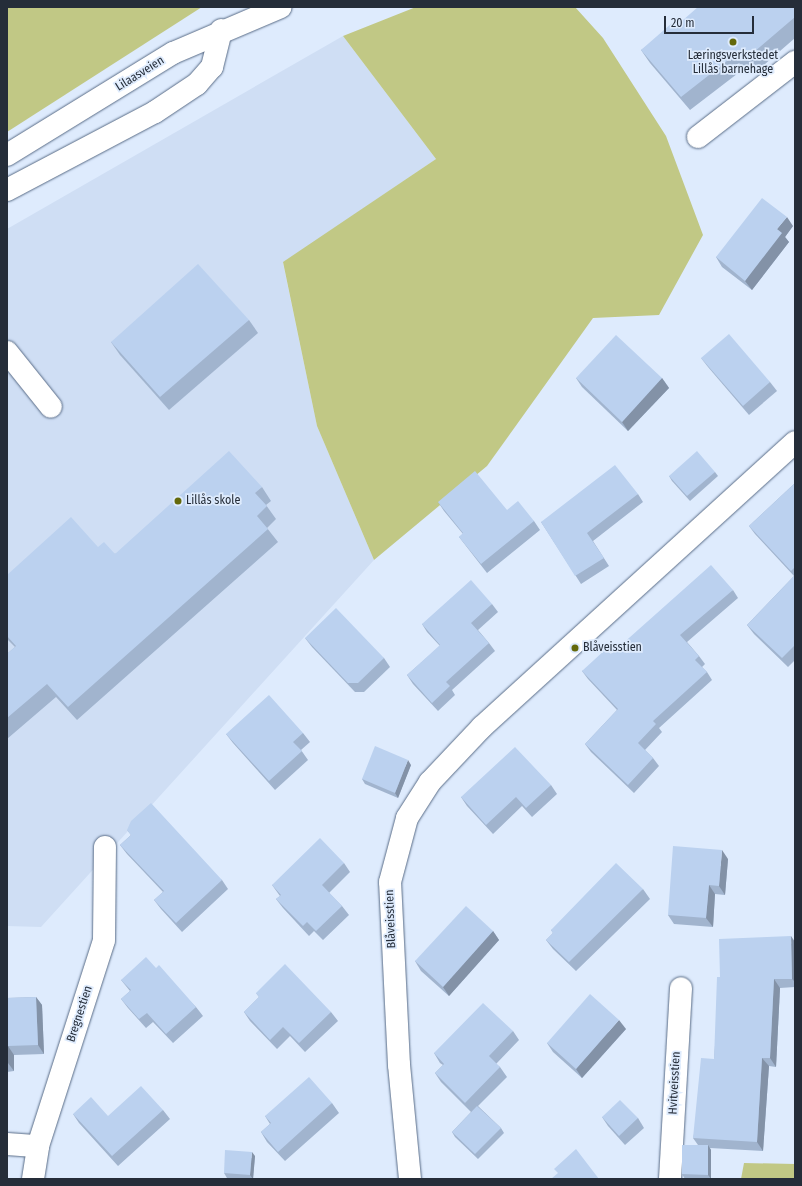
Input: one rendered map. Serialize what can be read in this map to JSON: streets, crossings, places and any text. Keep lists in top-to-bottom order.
{
  "streets": {
    "street": [
      "Lilaasveien",
      "Blåveisstien",
      "Bregnestien",
      "Hvitveisstien"
    ]
  },
  "places": ["Læringsverkstedet Lillås barnehage", "Lillås skole", "Blåveisstien"],
  "scale_bar": "20 m"
}
